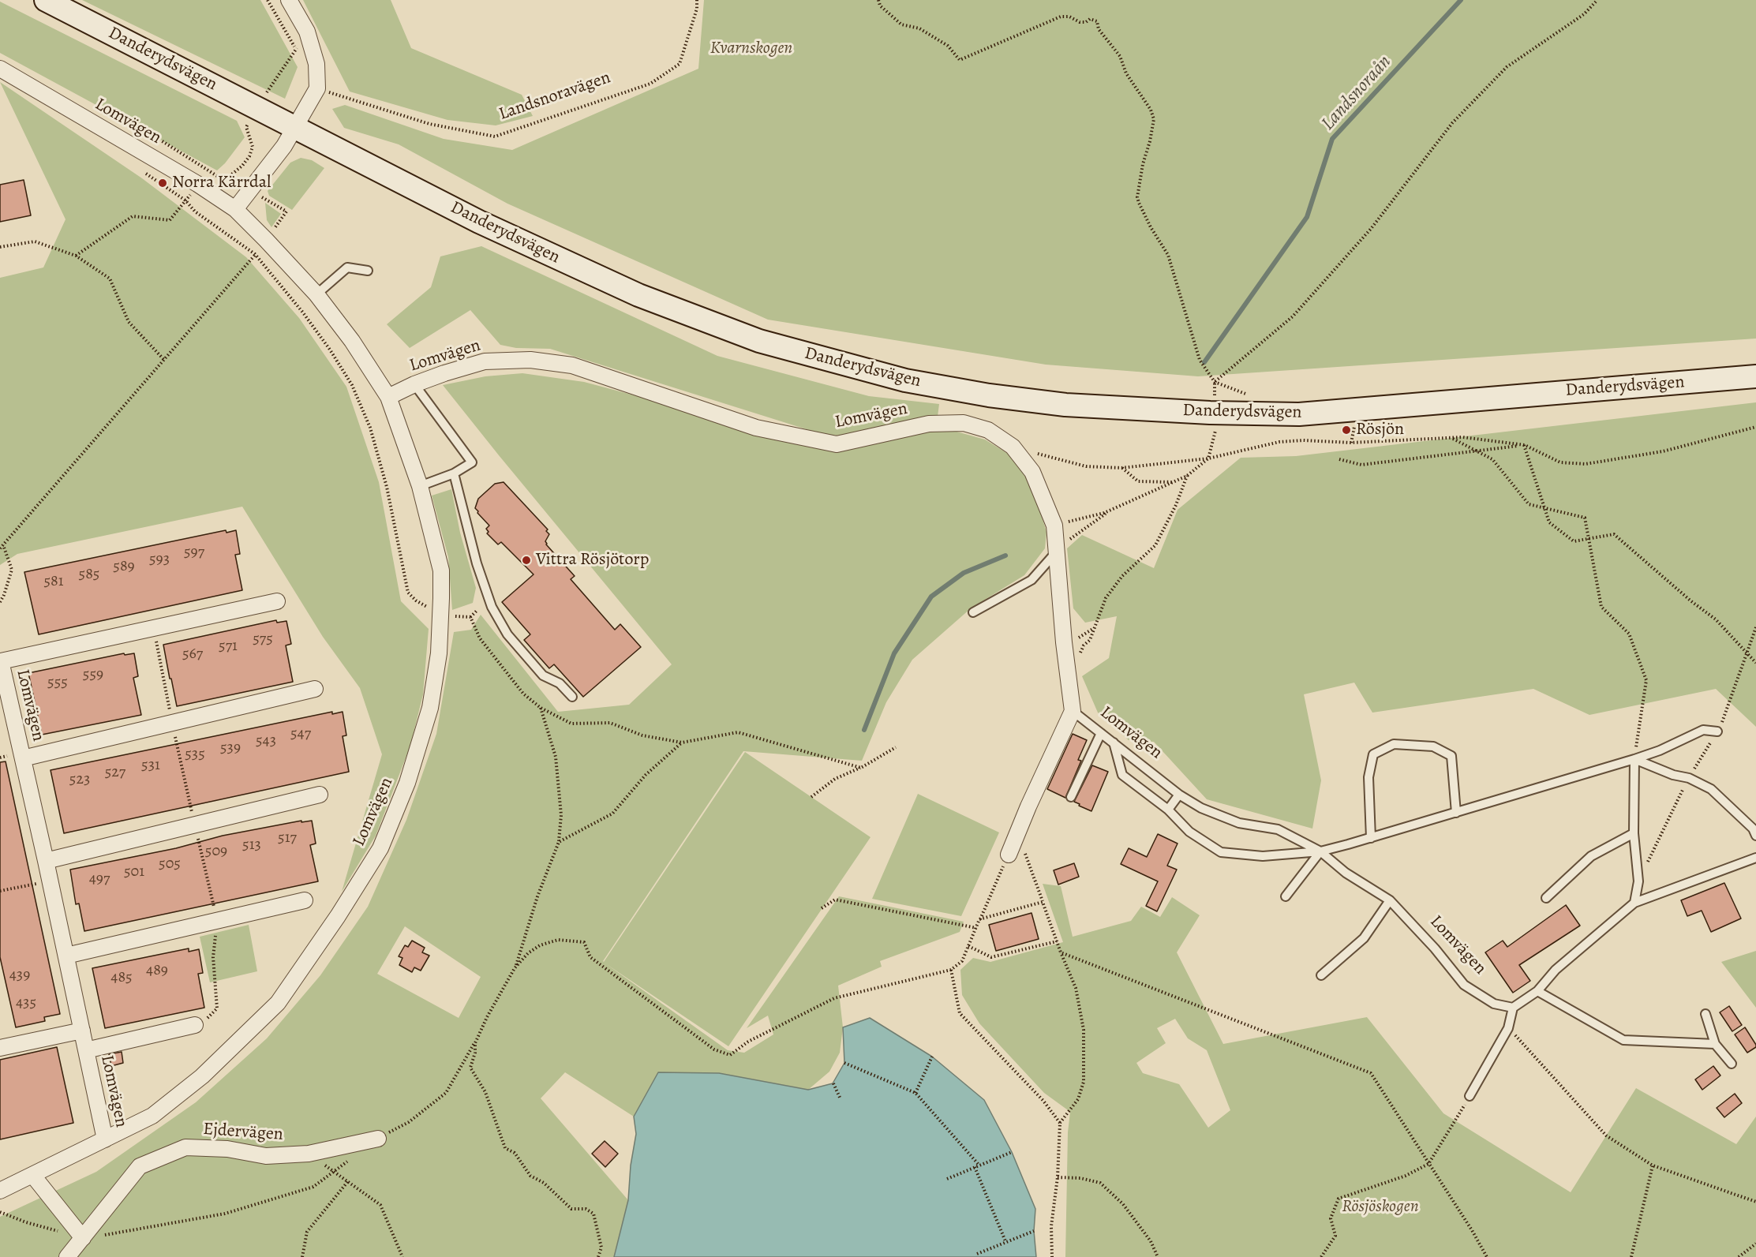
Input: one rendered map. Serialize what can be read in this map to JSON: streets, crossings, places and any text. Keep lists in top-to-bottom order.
{
  "streets": {
    "main road": ["Danderydsvägen"],
    "street": ["Lomvägen", "Ejdervägen"],
    "path": ["Landsnoravägen"]
  },
  "water": ["Landsnoraån"],
  "parks": ["Kvarnskogen", "Rösjöskogen"],
  "places": ["Norra Kärrdal", "Rösjön", "Vittra Rösjötorp"],
  "house_numbers": [
    "597",
    "593",
    "589",
    "585",
    "581",
    "575",
    "571",
    "567",
    "559",
    "555",
    "547",
    "543",
    "539",
    "535",
    "531",
    "527",
    "523",
    "517",
    "513",
    "509",
    "505",
    "501",
    "497",
    "489",
    "439",
    "485",
    "435"
  ]
}
